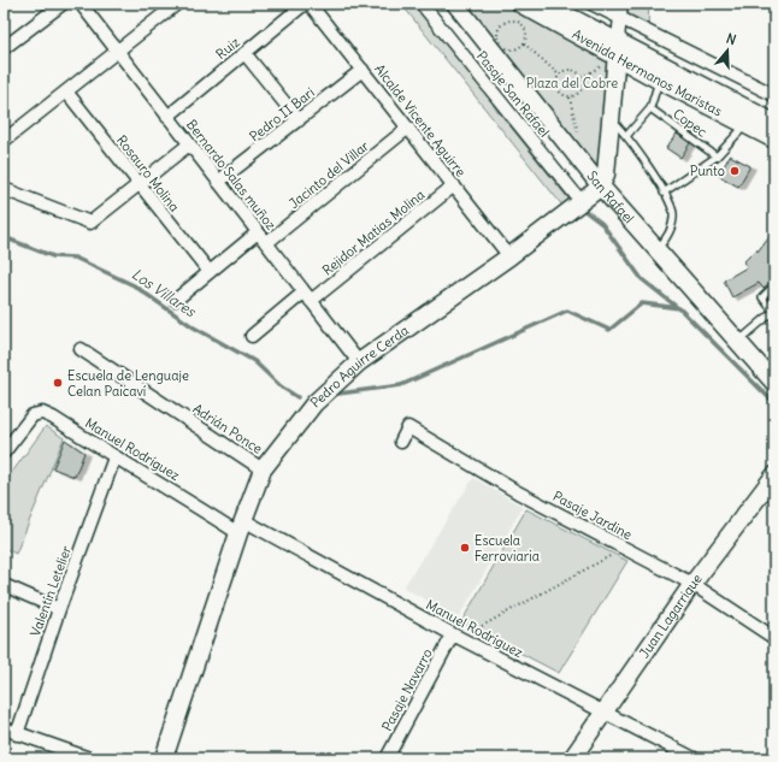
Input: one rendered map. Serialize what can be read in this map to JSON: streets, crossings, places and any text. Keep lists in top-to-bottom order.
{
  "streets": {
    "street": [
      "Ruiz",
      "Avenida Hermanos Maristas",
      "Pasaje San Rafael",
      "Pedro II Bari",
      "Alcalde Vicente Aguirre",
      "Rosauro Molina",
      "Bernardo Salas muñoz",
      "Jacinto del Villar",
      "San Rafael",
      "Rejidor Matias Molina",
      "Pedro Aguirre Cerda",
      "Adrián Ponce",
      "Manuel Rodríguez",
      "Pasaje Jardine",
      "Valentín Letelier",
      "Juan Lagarrigue",
      "Pasaje Navarro"
    ],
    "lane": ["Copec"]
  },
  "crossings": [
    ["Ruiz", "Bernardo Salas muñoz"],
    ["Pasaje San Rafael", "Pedro Aguirre Cerda"],
    ["Pedro II Bari", "Alcalde Vicente Aguirre"],
    ["Pedro II Bari", "Bernardo Salas muñoz"],
    ["Alcalde Vicente Aguirre", "Jacinto del Villar"],
    ["Alcalde Vicente Aguirre", "Rejidor Matias Molina"],
    ["Alcalde Vicente Aguirre", "Pedro Aguirre Cerda"],
    ["Bernardo Salas muñoz", "Jacinto del Villar"],
    ["Bernardo Salas muñoz", "Rejidor Matias Molina"],
    ["Bernardo Salas muñoz", "Pedro Aguirre Cerda"],
    ["San Rafael", "Pedro Aguirre Cerda"],
    ["Pedro Aguirre Cerda", "Adrián Ponce"],
    ["Pedro Aguirre Cerda", "Manuel Rodríguez"],
    ["Manuel Rodríguez", "Valentín Letelier"],
    ["Manuel Rodríguez", "Juan Lagarrigue"],
    ["Manuel Rodríguez", "Pasaje Navarro"],
    ["Pasaje Jardine", "Juan Lagarrigue"]
  ],
  "water": ["Los Villares"],
  "parks": ["Plaza del Cobre"],
  "places": ["Punto", "Escuela de Lenguaje Celan Paicaví", "Escuela Ferroviaria"],
  "north": "top"
}
